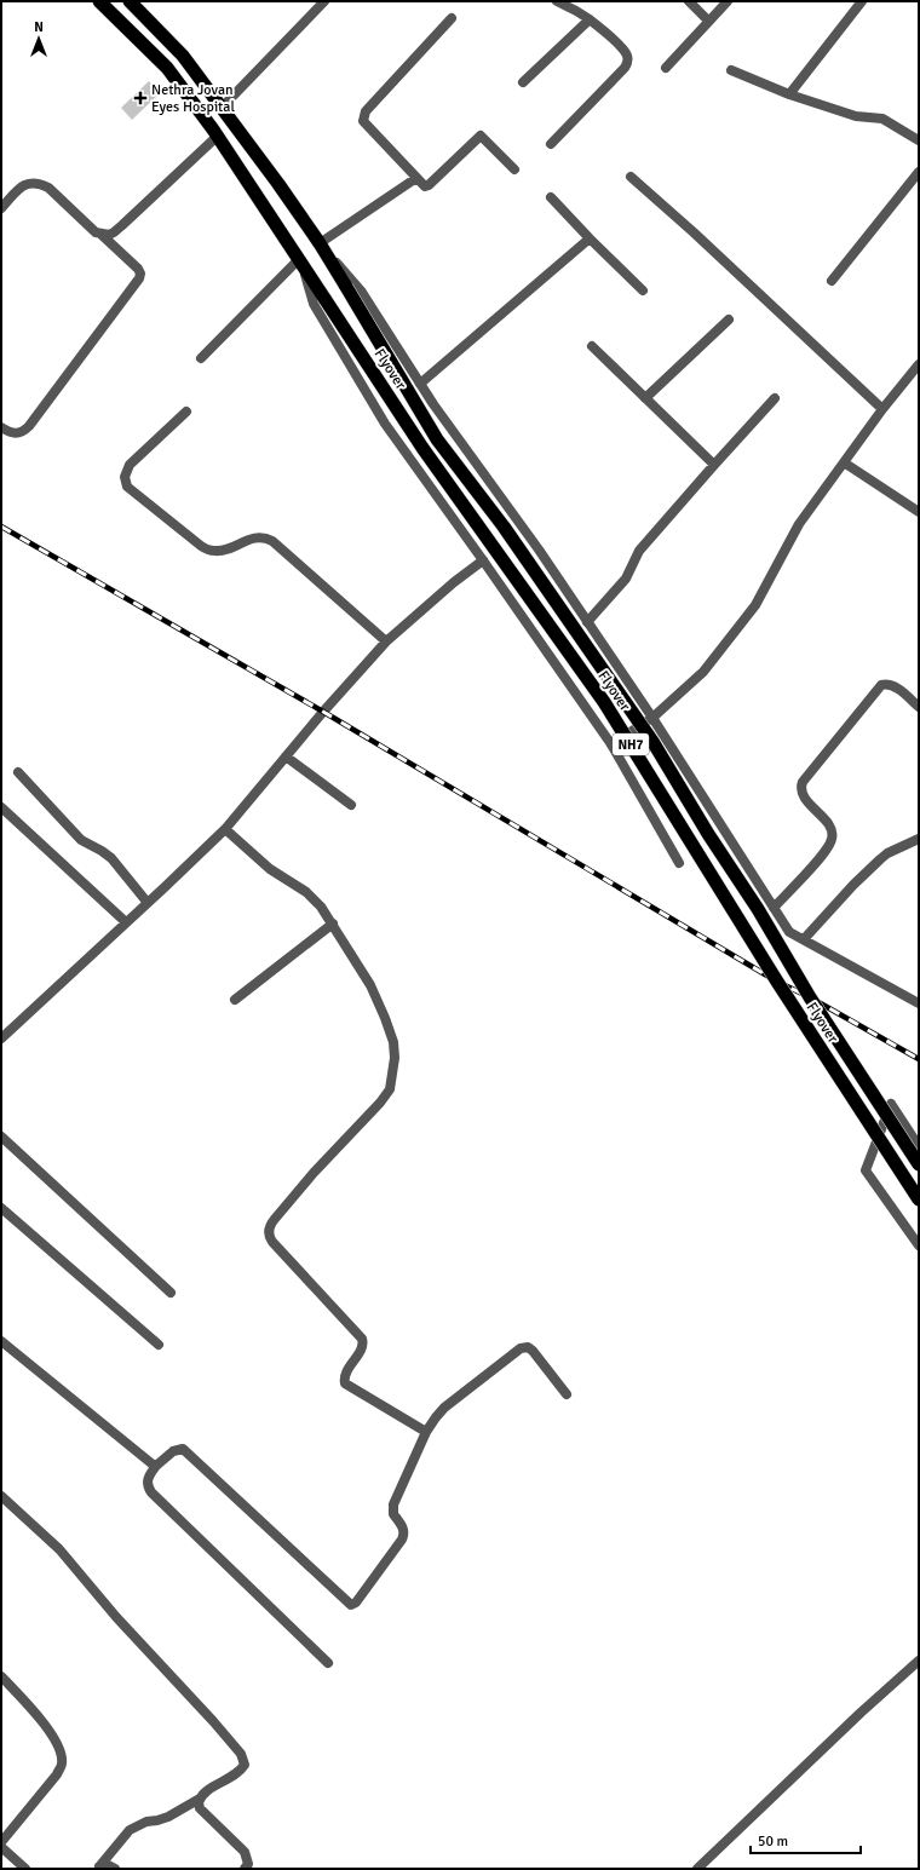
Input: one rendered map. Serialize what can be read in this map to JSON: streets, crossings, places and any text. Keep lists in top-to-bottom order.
{
  "streets": {
    "highway": ["Flyover", "NH7"]
  },
  "crossings": [
    ["Flyover", "NH7"]
  ],
  "places": {
    "health": ["Nethra Jovan Eyes Hospital"]
  },
  "scale_bar": "50 m",
  "north": "top"
}
